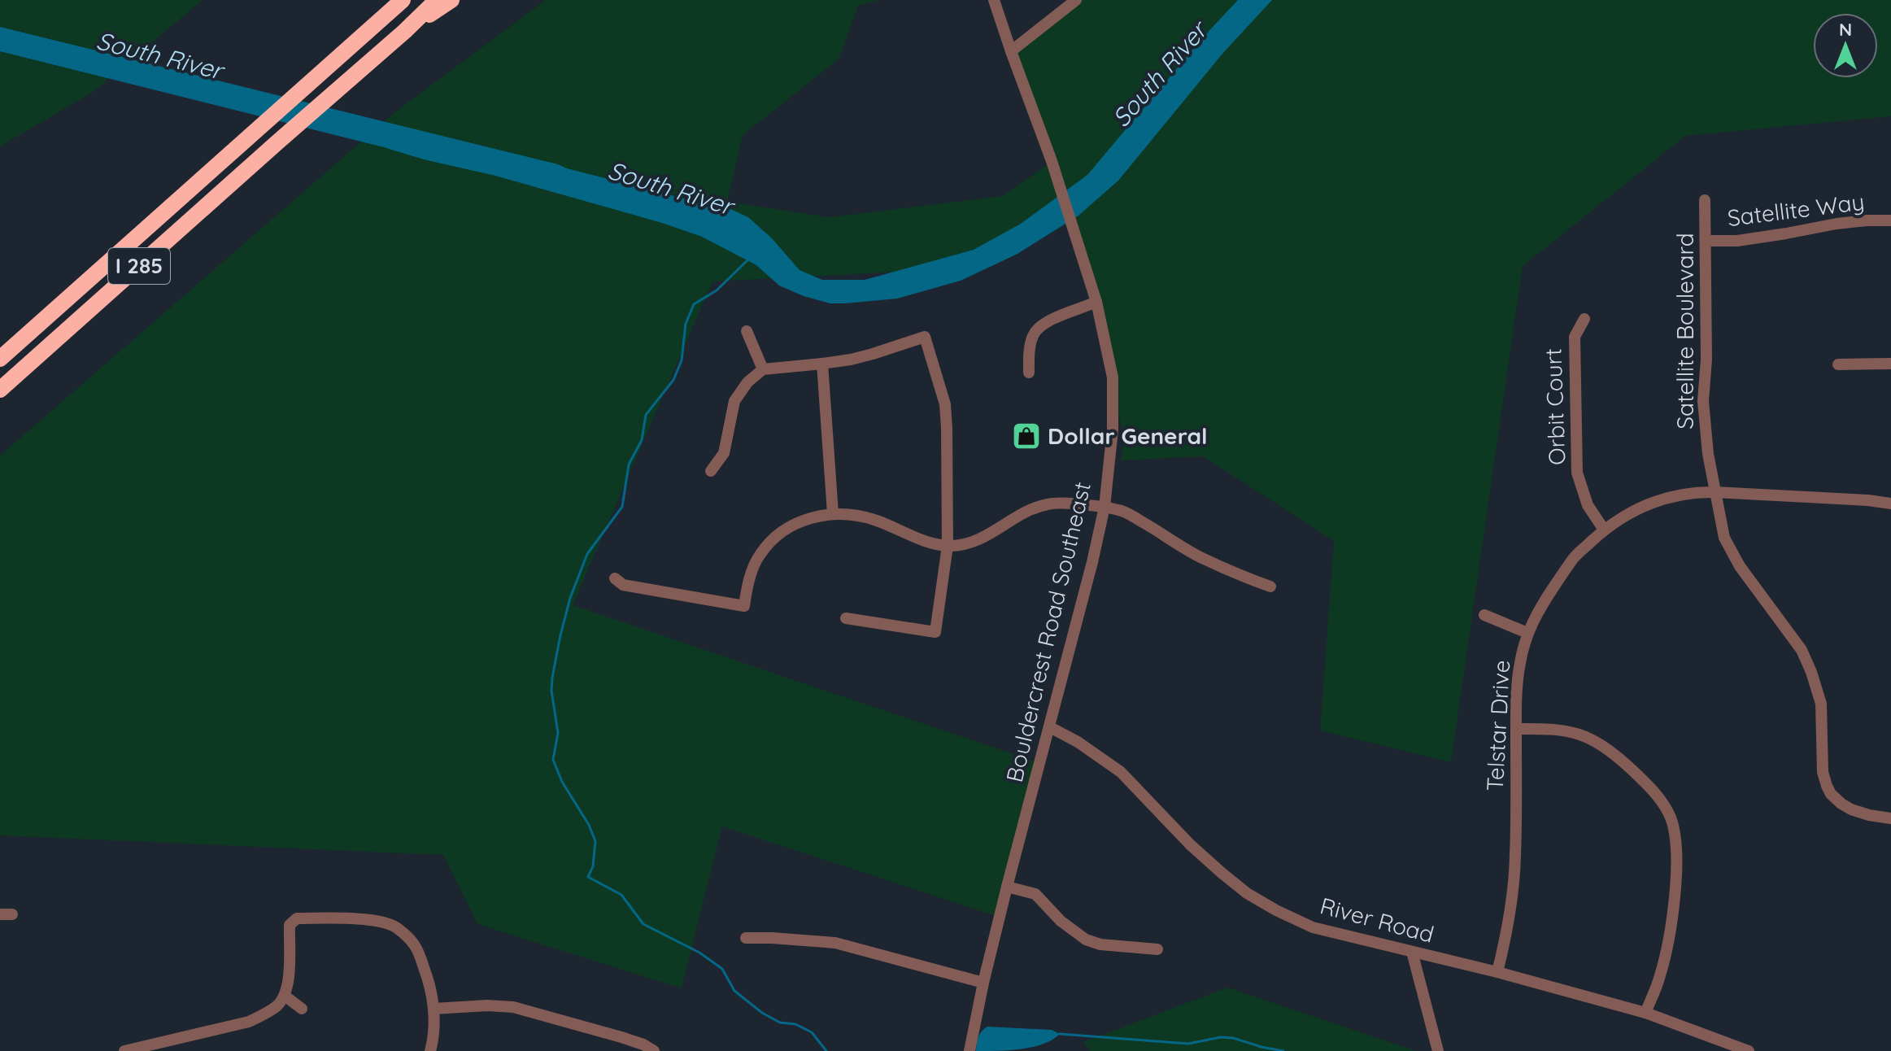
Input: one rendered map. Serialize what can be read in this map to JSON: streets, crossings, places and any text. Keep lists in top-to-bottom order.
{
  "streets": {
    "highway": ["I 285"],
    "street": [
      "Satellite Way",
      "Satellite Boulevard",
      "Orbit Court",
      "Bouldercrest Road Southeast",
      "Telstar Drive",
      "River Road"
    ]
  },
  "crossings": [
    ["Satellite Way", "Satellite Boulevard"],
    ["Satellite Boulevard", "Telstar Drive"],
    ["Orbit Court", "Telstar Drive"],
    ["Bouldercrest Road Southeast", "River Road"],
    ["Telstar Drive", "River Road"]
  ],
  "water": ["South River"],
  "places": {
    "shop": ["Dollar General"]
  },
  "north": "top"
}
